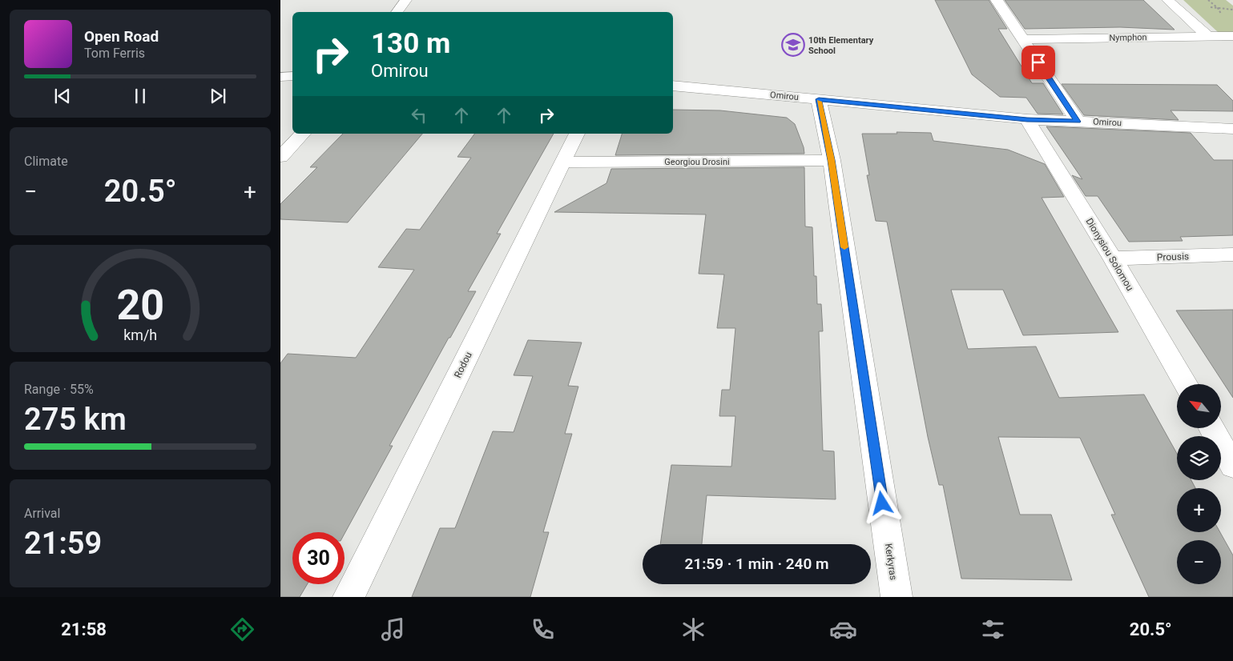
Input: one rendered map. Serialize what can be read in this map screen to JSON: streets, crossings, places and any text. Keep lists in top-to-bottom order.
{
  "streets": {
    "street": [
      "Nymphon",
      "Omirou",
      "Georgiou Drosini",
      "Dionysiou Solomou",
      "Prousis",
      "Rodou",
      "Kerkyras"
    ]
  },
  "crossings": [
    ["Omirou", "Dionysiou Solomou"],
    ["Omirou", "Kerkyras"],
    ["Georgiou Drosini", "Rodou"],
    ["Georgiou Drosini", "Kerkyras"],
    ["Dionysiou Solomou", "Prousis"]
  ],
  "places": {
    "school or university": ["10th Elementary School"]
  },
  "north": "top left",
  "page": {
    "turn": ["130 m", "Omirou"],
    "song": ["Open Road", "Tom Ferris"],
    "tile": [
      "Climate",
      ["Range · 55%", "275 km"],
      ["Arrival", "21:59"]
    ],
    "heat": ["−", "20.5°", "+"],
    "map_buttons": ["+", "−"],
    "limit": "30",
    "trip": "21:59 · 1 min · 240 m",
    "tabs": ["21:58", "20.5°"],
    "gauge": ["20", "km/h"]
  }
}
